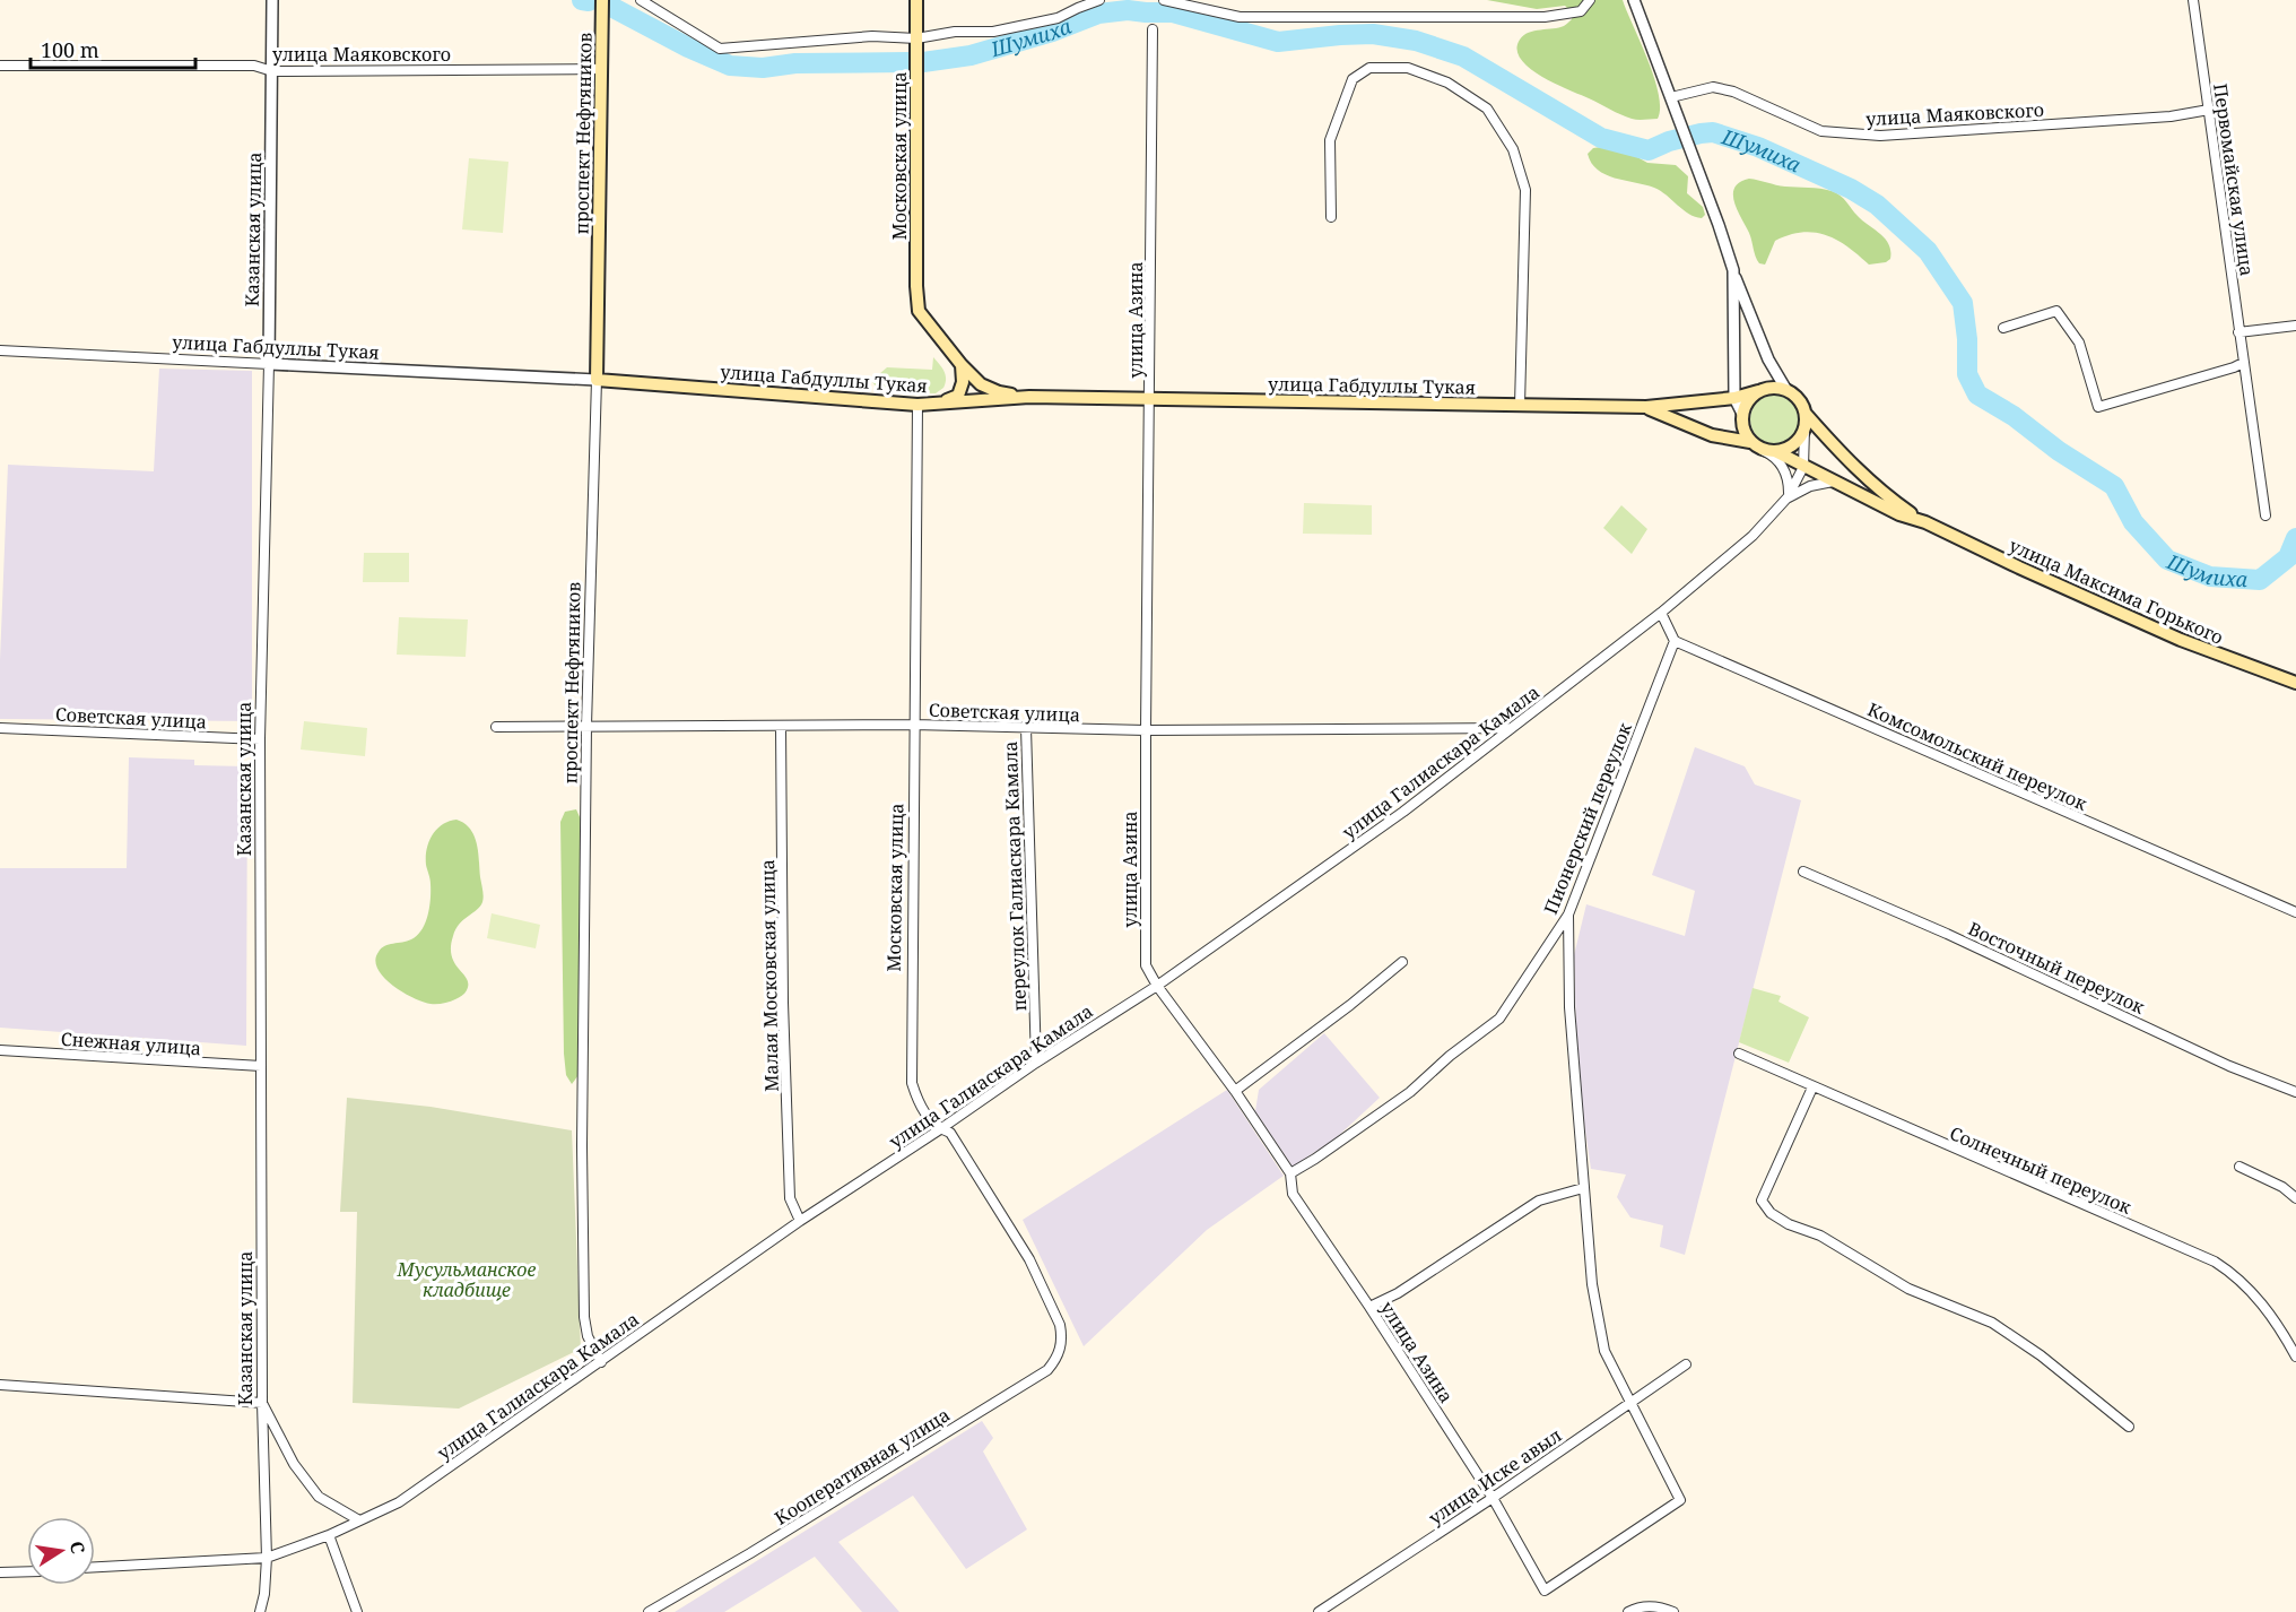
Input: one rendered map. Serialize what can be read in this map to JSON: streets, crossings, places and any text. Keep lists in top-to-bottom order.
{
  "streets": {
    "main road": [
      "проспект Нефтяников",
      "Московская улица",
      "улица Габдуллы Тукая",
      "улица Максима Горького"
    ],
    "street": [
      "улица Маяковского",
      "Первомайская улица",
      "Казанская улица",
      "улица Азина",
      "Советская улица",
      "Комсомольский переулок",
      "улица Галиаскара Камала",
      "Пионерский переулок",
      "переулок Галиаскара Камала",
      "Восточный переулок",
      "Малая Московская улица",
      "Снежная улица",
      "Солнечный переулок",
      "Кооперативная улица",
      "улица Иске авыл"
    ]
  },
  "crossings": [
    ["улица Маяковского", "проспект Нефтяников"],
    ["улица Маяковского", "Первомайская улица"],
    ["улица Маяковского", "Казанская улица"],
    ["проспект Нефтяников", "улица Габдуллы Тукая"],
    ["проспект Нефтяников", "Советская улица"],
    ["проспект Нефтяников", "улица Галиаскара Камала"],
    ["Московская улица", "улица Габдуллы Тукая"],
    ["Московская улица", "Советская улица"],
    ["Московская улица", "улица Галиаскара Камала"],
    ["Московская улица", "Кооперативная улица"],
    ["Казанская улица", "улица Габдуллы Тукая"],
    ["Казанская улица", "Советская улица"],
    ["Казанская улица", "улица Галиаскара Камала"],
    ["Казанская улица", "Снежная улица"],
    ["улица Азина", "улица Габдуллы Тукая"],
    ["улица Азина", "Советская улица"],
    ["улица Азина", "улица Галиаскара Камала"],
    ["улица Азина", "Пионерский переулок"],
    ["улица Азина", "улица Иске авыл"],
    ["улица Габдуллы Тукая", "улица Максима Горького"],
    ["улица Габдуллы Тукая", "улица Галиаскара Камала"],
    ["улица Максима Горького", "улица Галиаскара Камала"],
    ["Советская улица", "улица Галиаскара Камала"],
    ["Советская улица", "переулок Галиаскара Камала"],
    ["Советская улица", "Малая Московская улица"],
    ["Комсомольский переулок", "Пионерский переулок"],
    ["улица Галиаскара Камала", "переулок Галиаскара Камала"],
    ["улица Галиаскара Камала", "Малая Московская улица"]
  ],
  "water": ["Шумиха"],
  "parks": ["Мусульманское кладбище"],
  "scale_bar": "100 m",
  "north": "right"
}
